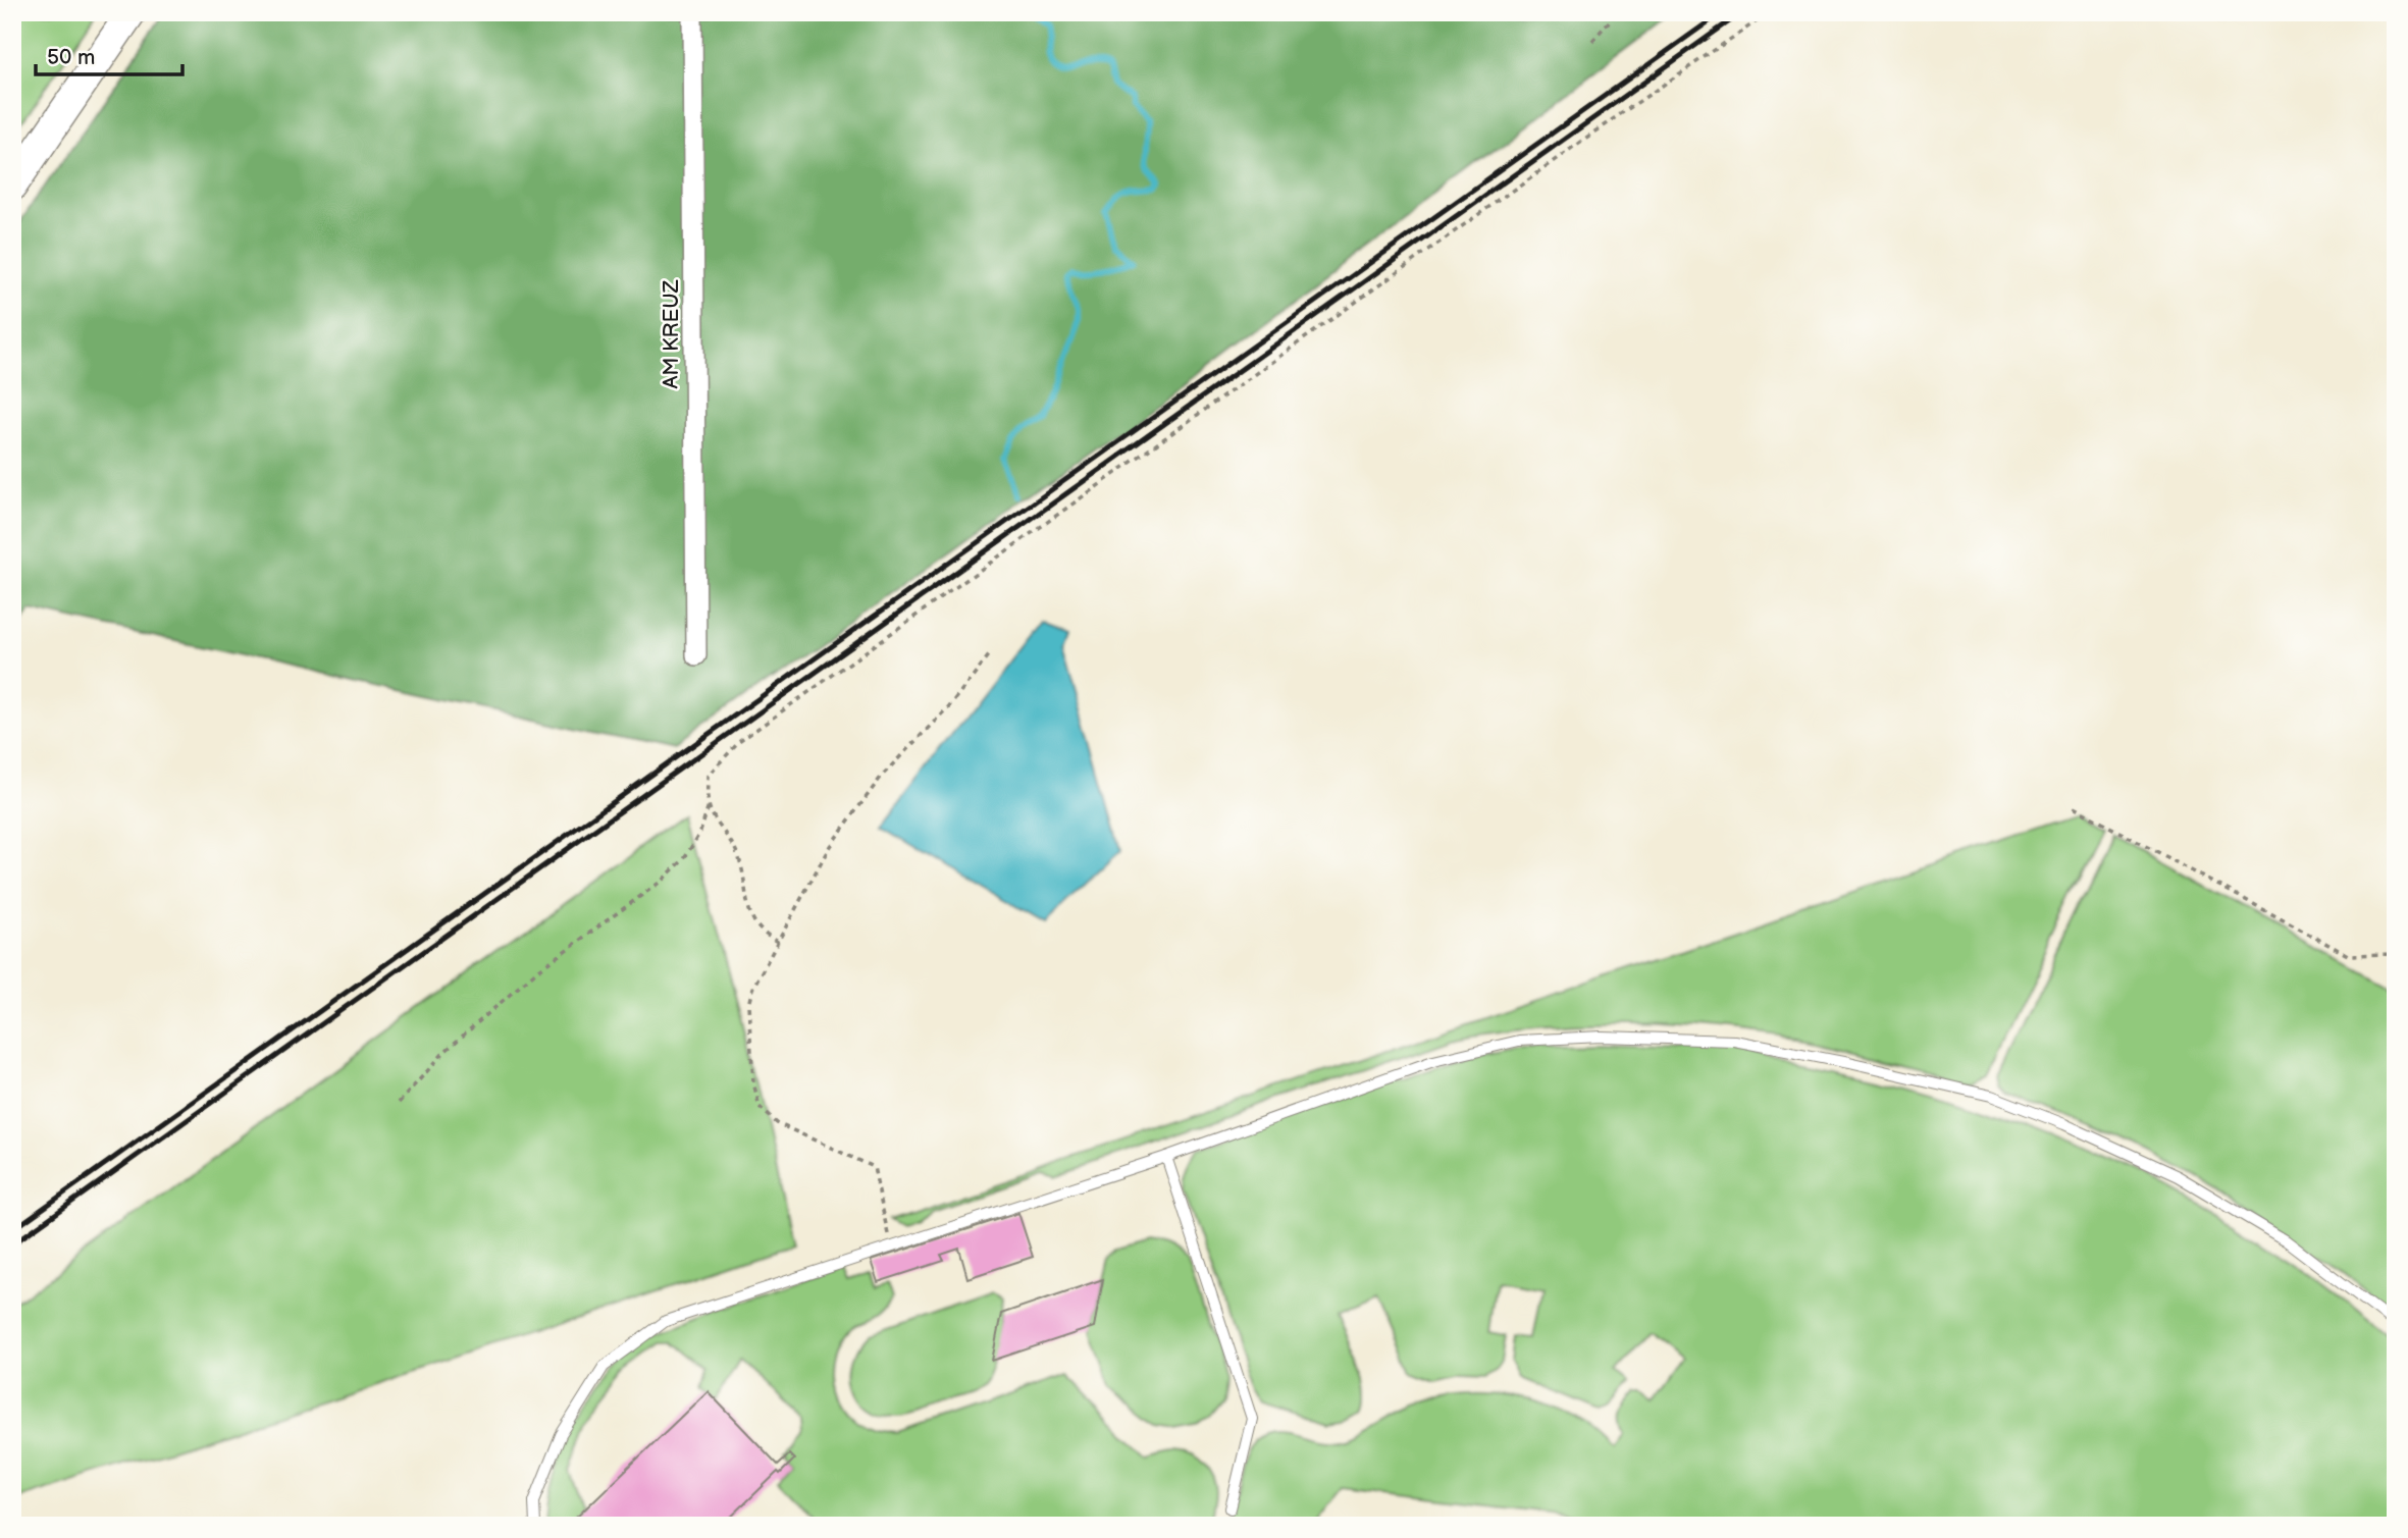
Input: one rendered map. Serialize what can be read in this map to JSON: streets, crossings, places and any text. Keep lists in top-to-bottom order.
{
  "streets": {
    "street": ["AM KREUZ"]
  },
  "scale_bar": "50 m"
}
